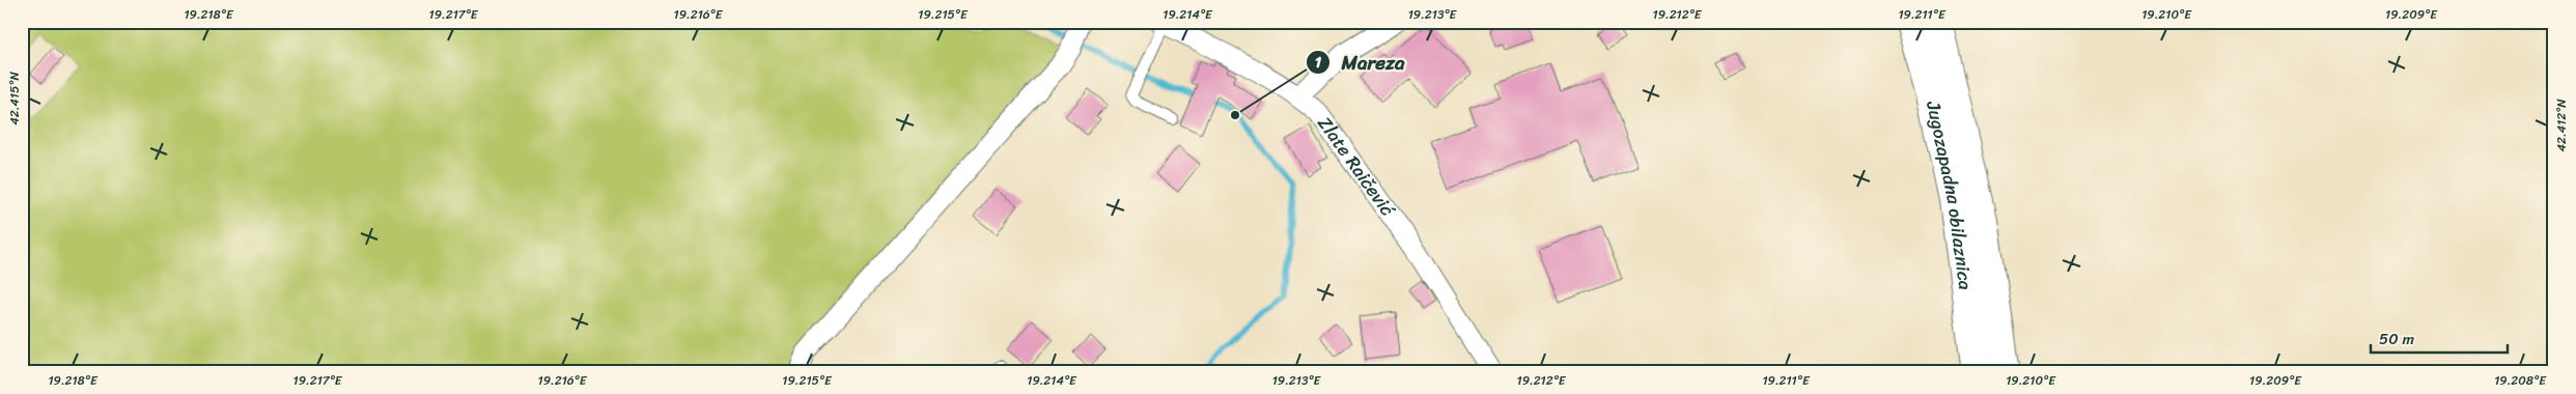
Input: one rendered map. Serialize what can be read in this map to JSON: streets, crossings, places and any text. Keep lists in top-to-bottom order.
{
  "streets": {
    "main road": ["Jugozapadna obilaznica"],
    "street": ["Zlate Raičević"]
  },
  "places": ["Mareza"],
  "scale_bar": "50 m",
  "coordinates": [
    "19.218°E",
    "19.217°E",
    "19.216°E",
    "19.215°E",
    "19.214°E",
    "19.213°E",
    "19.212°E",
    "19.211°E",
    "19.210°E",
    "19.209°E",
    "42.415°N",
    "42.412°N",
    "19.208°E"
  ]
}
